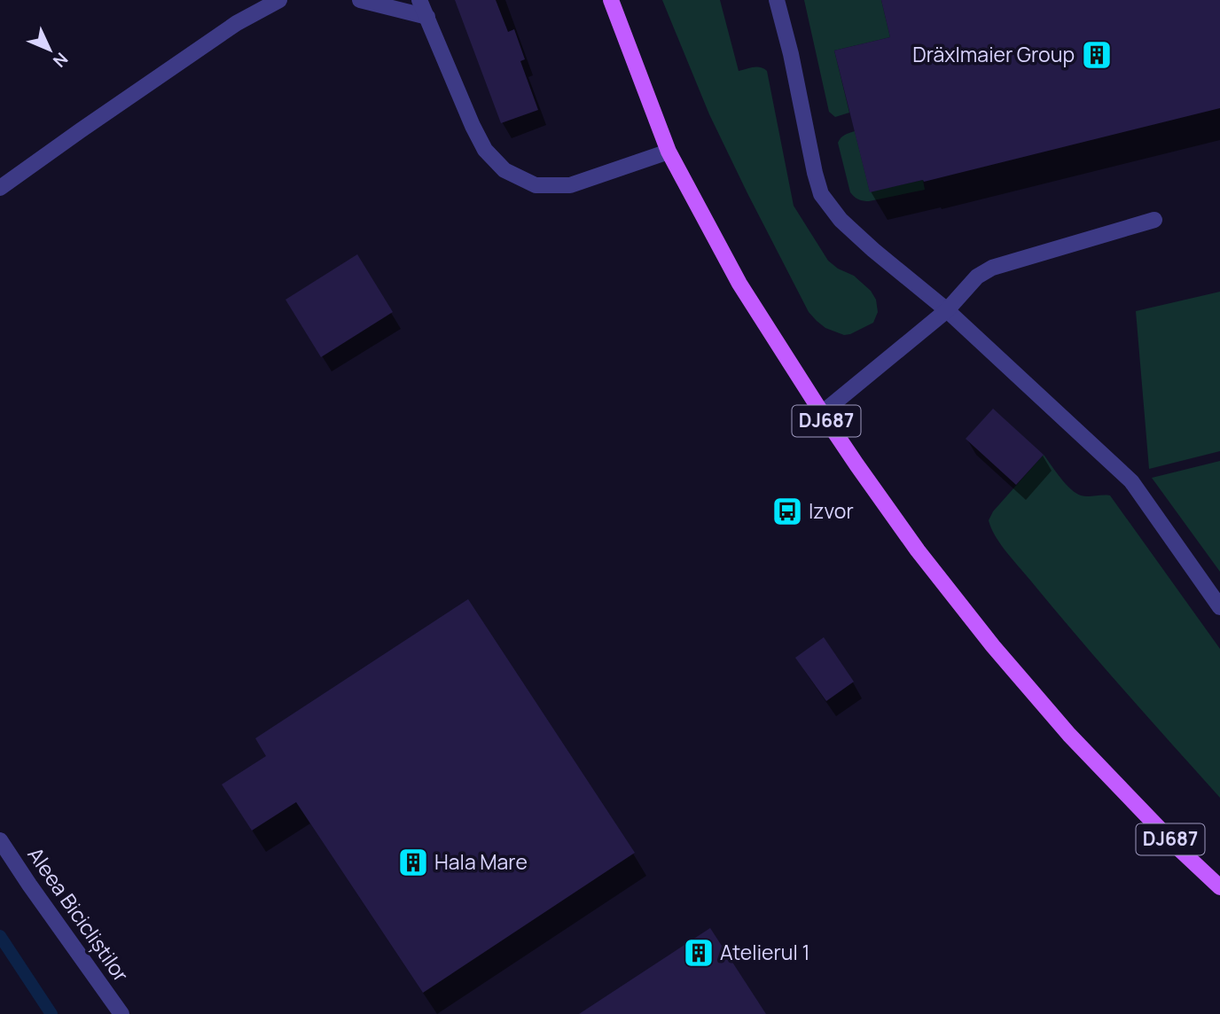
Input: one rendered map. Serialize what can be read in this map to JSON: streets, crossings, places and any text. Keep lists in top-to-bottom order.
{
  "streets": {
    "main road": ["DJ687"],
    "street": ["Aleea Bicicliștilor"]
  },
  "places": {
    "building": ["Dräxlmaier Group", "Hala Mare", "Atelierul 1"],
    "bus stop": ["Izvor"]
  },
  "north": "bottom right"
}
